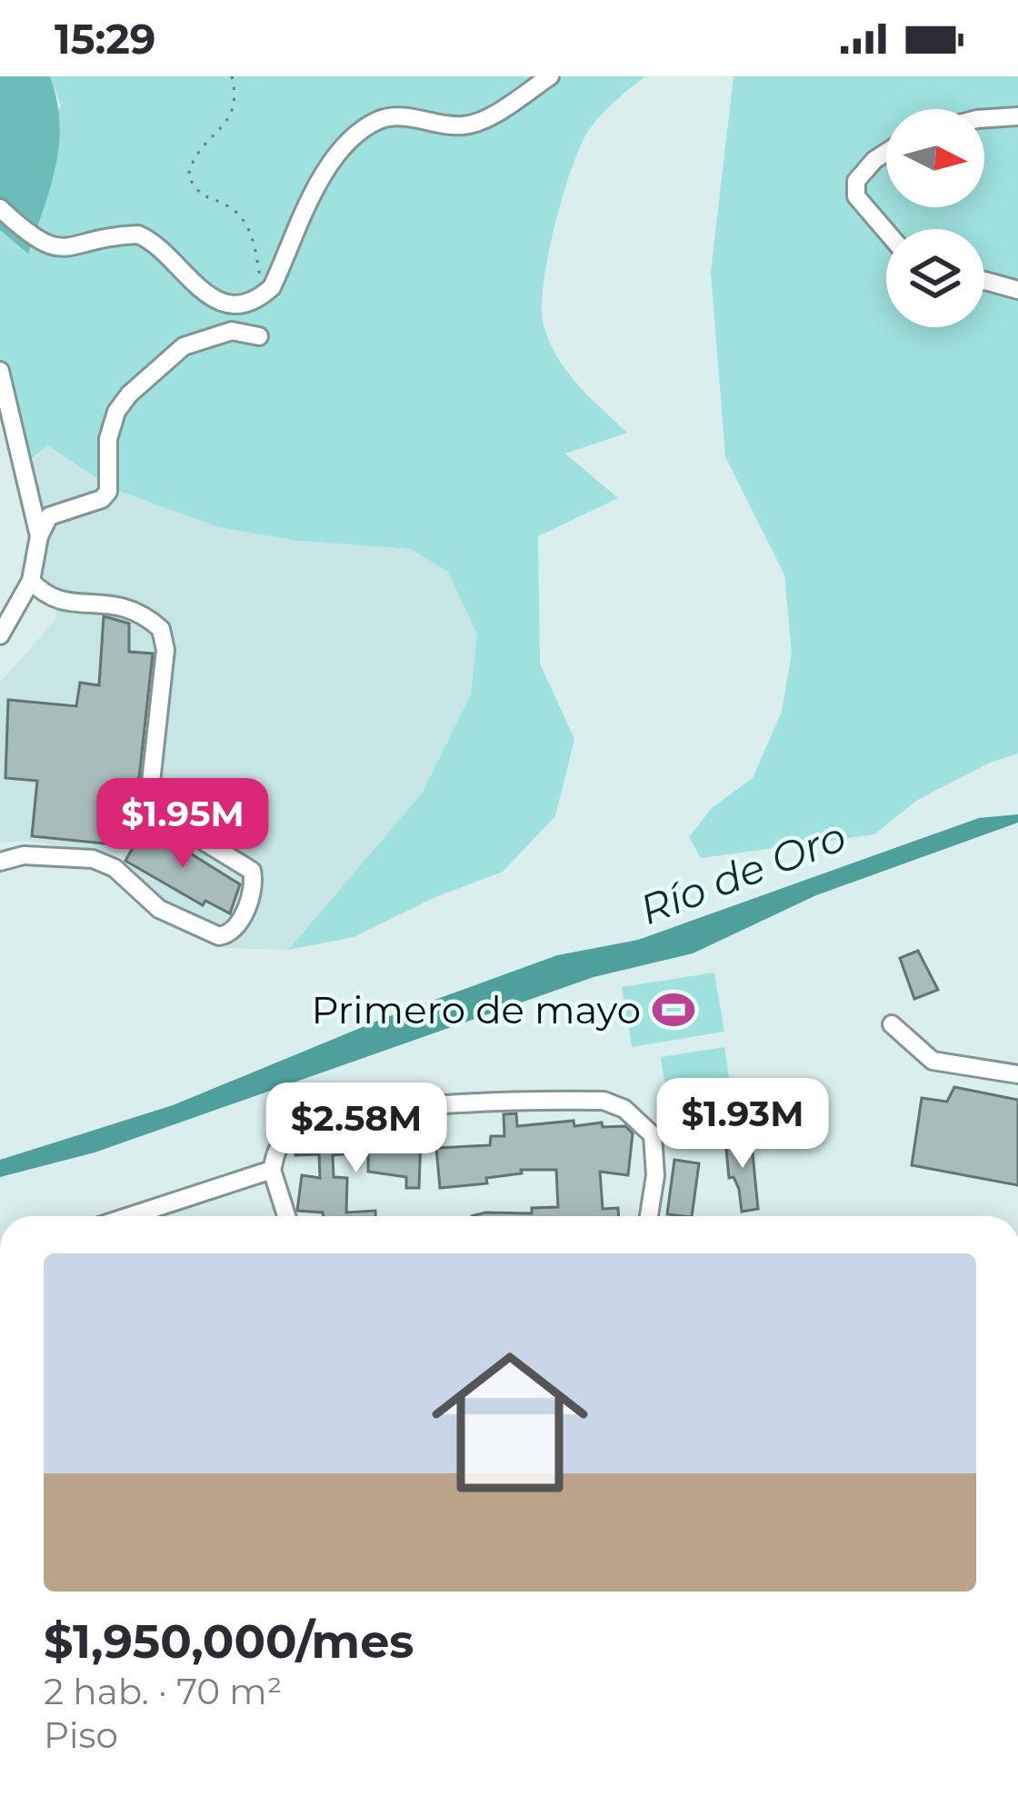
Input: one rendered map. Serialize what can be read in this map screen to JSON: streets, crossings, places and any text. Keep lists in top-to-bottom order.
{
  "water": ["Río de Oro"],
  "places": {
    "sports": ["Primero de mayo"]
  },
  "north": "right",
  "page": {
    "status": "15:29",
    "price": ["$1.95M", "$1.93M", "$2.58M"],
    "list": [
      {
        "name": "$1,950,000/mes",
        "note": "2 hab. · 70 m² · Piso"
      }
    ]
  }
}
